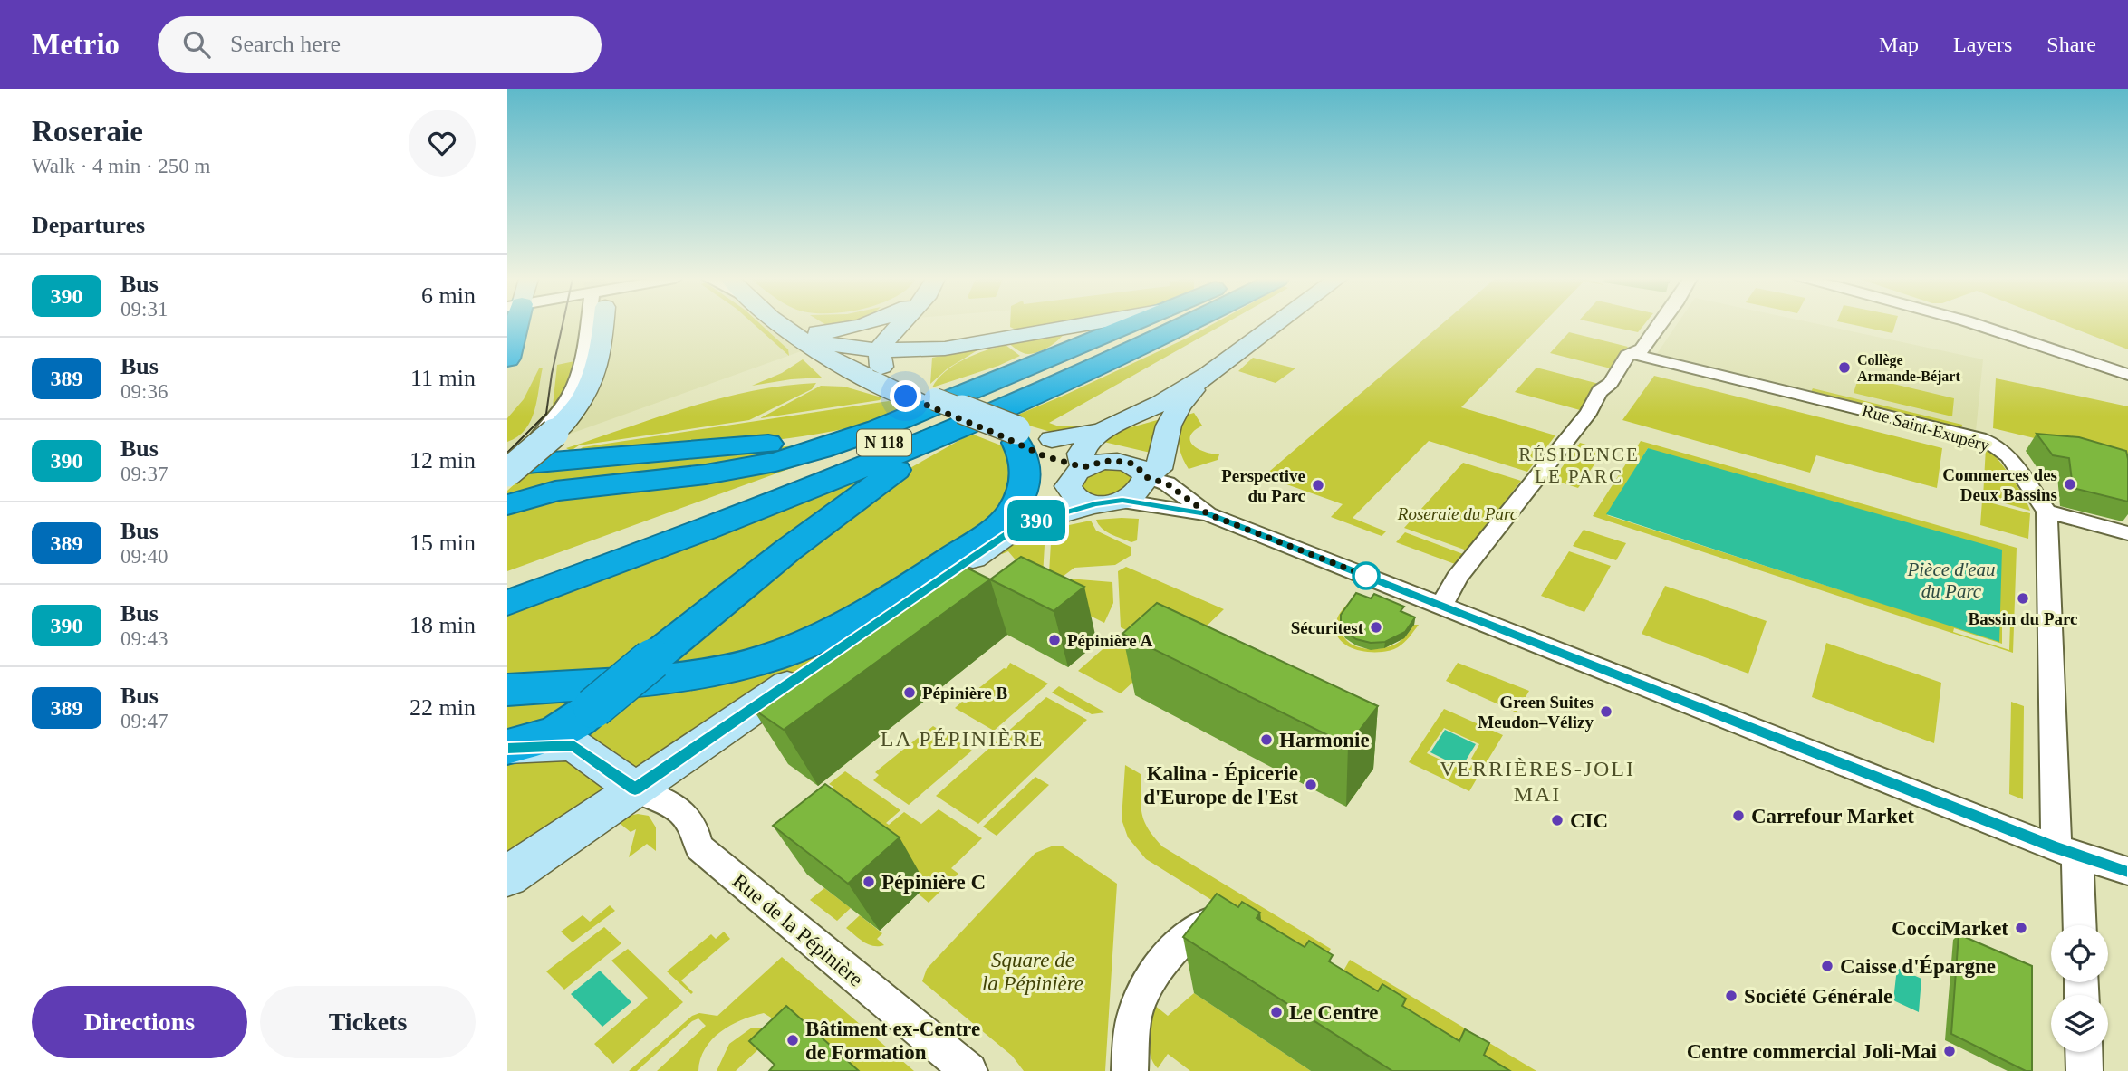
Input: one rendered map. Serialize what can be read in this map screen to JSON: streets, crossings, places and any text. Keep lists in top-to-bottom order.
{
  "streets": {
    "highway": ["N 118"],
    "street": ["Rue Saint-Exupéry", "Rue de la Pépinière"]
  },
  "districts": ["RÉSIDENCE LE PARC", "LA PÉPINIÈRE", "VERRIÈRES-JOLI MAI"],
  "water": ["Pièce d'eau du Parc"],
  "parks": ["Roseraie du Parc", "Square de la Pépinière"],
  "places": [
    "Collège Armande-Béjart",
    "Commerces des Deux Bassins",
    "Perspective du Parc",
    "Bassin du Parc",
    "Sécuritest",
    "Pépinière A",
    "Pépinière B",
    "Green Suites Meudon–Vélizy",
    "Harmonie",
    "Kalina - Épicerie d'Europe de l'Est",
    "Carrefour Market",
    "CIC",
    "Pépinière C",
    "CocciMarket",
    "Caisse d'Épargne",
    "Société Générale",
    "Le Centre",
    "Bâtiment ex-Centre de Formation",
    "Centre commercial Joli-Mai"
  ],
  "lines": ["bus line 390"],
  "page": {
    "header": "Metrio",
    "search": "Search here",
    "nav": ["Map", "Layers", "Share"],
    "heading": [
      ["Roseraie", "Walk · 4 min · 250 m"],
      "Departures"
    ],
    "on_map": "390",
    "list": [
      {
        "mark": "390",
        "name": "Bus",
        "note": "09:31",
        "value": "6 min"
      },
      {
        "mark": "389",
        "name": "Bus",
        "note": "09:36",
        "value": "11 min"
      },
      {
        "mark": "390",
        "name": "Bus",
        "note": "09:37",
        "value": "12 min"
      },
      {
        "mark": "389",
        "name": "Bus",
        "note": "09:40",
        "value": "15 min"
      },
      {
        "mark": "390",
        "name": "Bus",
        "note": "09:43",
        "value": "18 min"
      },
      {
        "mark": "389",
        "name": "Bus",
        "note": "09:47",
        "value": "22 min"
      }
    ],
    "buttons": ["Directions", "Tickets"]
  }
}
